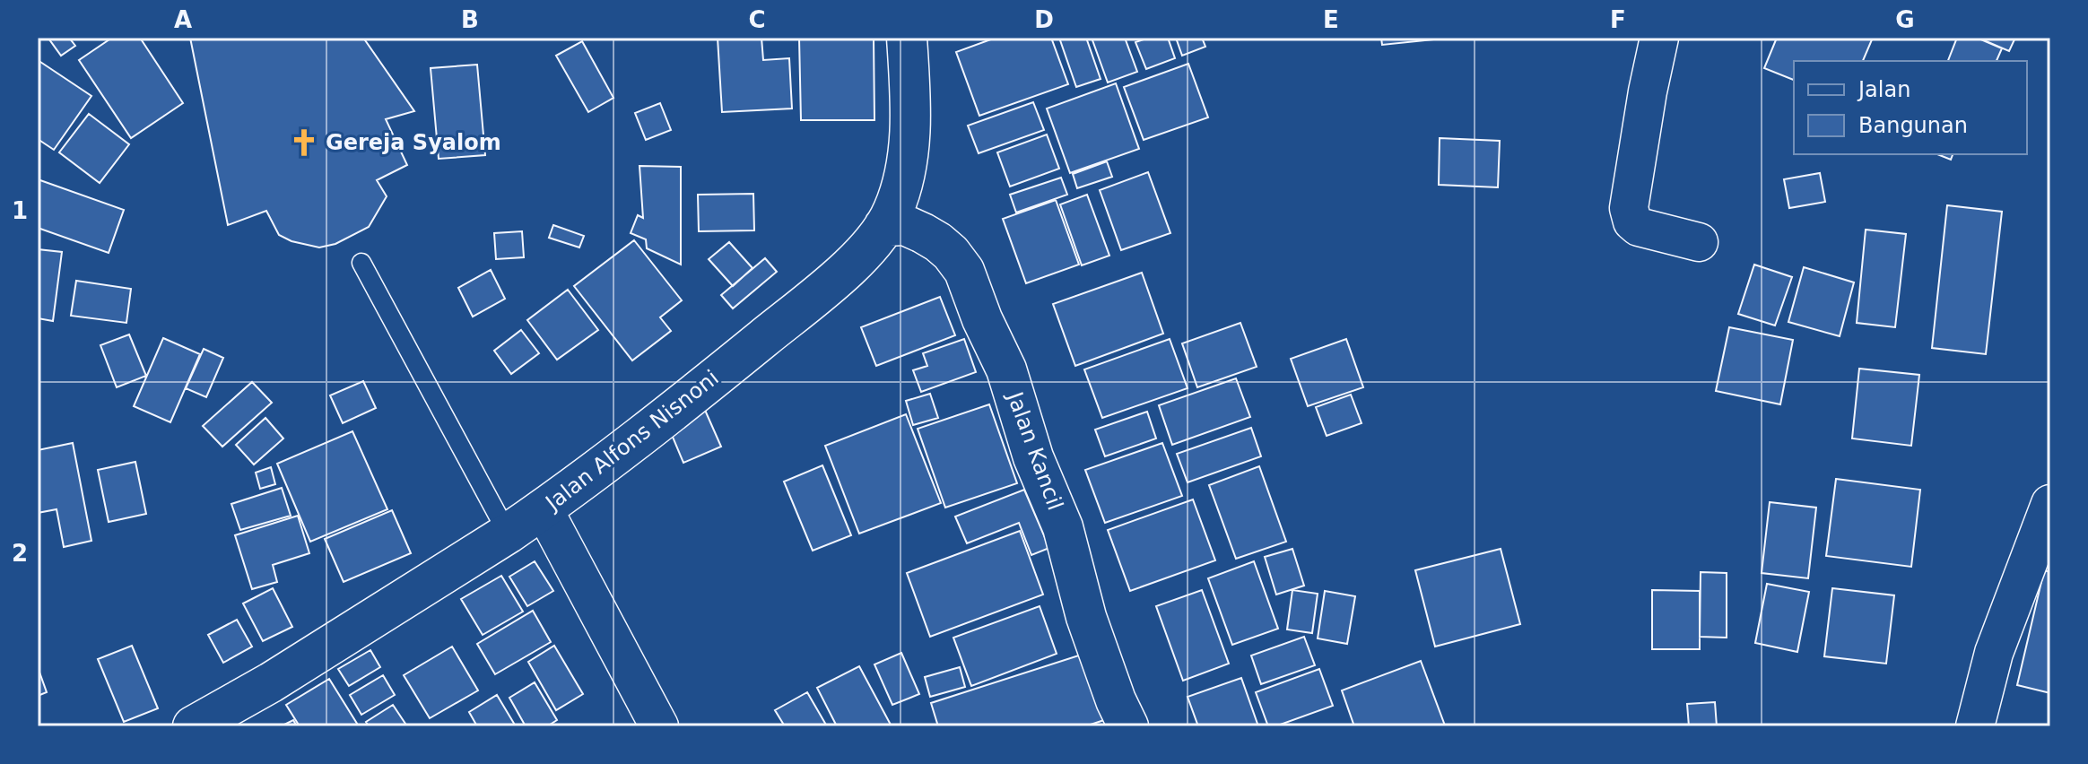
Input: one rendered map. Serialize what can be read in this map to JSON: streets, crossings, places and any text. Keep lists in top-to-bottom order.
{
  "streets": {
    "main road": ["Jalan Alfons Nisnoni", "Jalan Kancil"]
  },
  "crossings": [
    ["Jalan Alfons Nisnoni", "Jalan Kancil"]
  ],
  "places": {
    "church": ["Gereja Syalom"]
  },
  "legend": ["Jalan", "Bangunan"],
  "grid": {
    "columns": [
      "A",
      "B",
      "C",
      "D",
      "E",
      "F",
      "G"
    ],
    "rows": ["1", "2"]
  }
}
